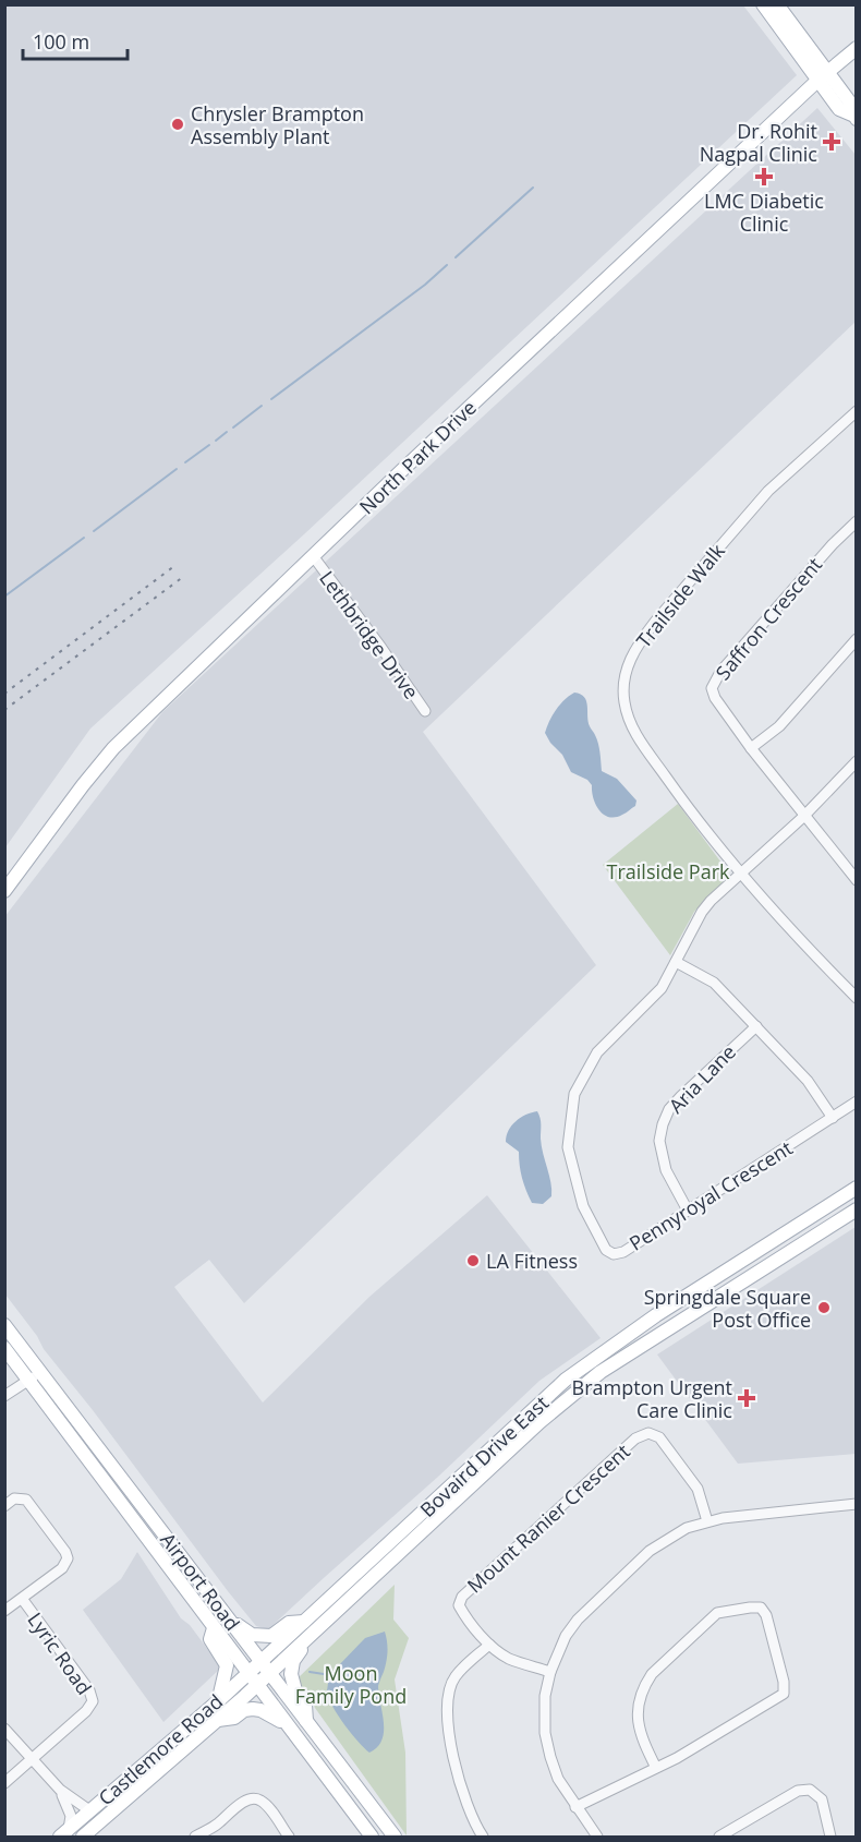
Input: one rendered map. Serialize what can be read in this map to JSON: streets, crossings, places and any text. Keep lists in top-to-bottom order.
{
  "streets": {
    "main road": [
      "North Park Drive",
      "Bovaird Drive East",
      "Airport Road",
      "Castlemore Road"
    ],
    "street": [
      "Trailside Walk",
      "Saffron Crescent",
      "Lethbridge Drive",
      "Aria Lane",
      "Pennyroyal Crescent",
      "Mount Ranier Crescent",
      "Lyric Road"
    ]
  },
  "crossings": [
    ["North Park Drive", "Lethbridge Drive"],
    ["Trailside Walk", "Pennyroyal Crescent"],
    ["Saffron Crescent", "Pennyroyal Crescent"],
    ["Aria Lane", "Pennyroyal Crescent"],
    ["Bovaird Drive East", "Airport Road"],
    ["Bovaird Drive East", "Castlemore Road"],
    ["Airport Road", "Castlemore Road"]
  ],
  "parks": ["Trailside Park", "Moon Family Pond"],
  "places": {
    "other": ["Chrysler Brampton Assembly Plant", "LA Fitness", "Springdale Square Post Office"],
    "health": ["Dr. Rohit Nagpal Clinic", "LMC Diabetic Clinic", "Brampton Urgent Care Clinic"]
  },
  "scale_bar": "100 m"
}
